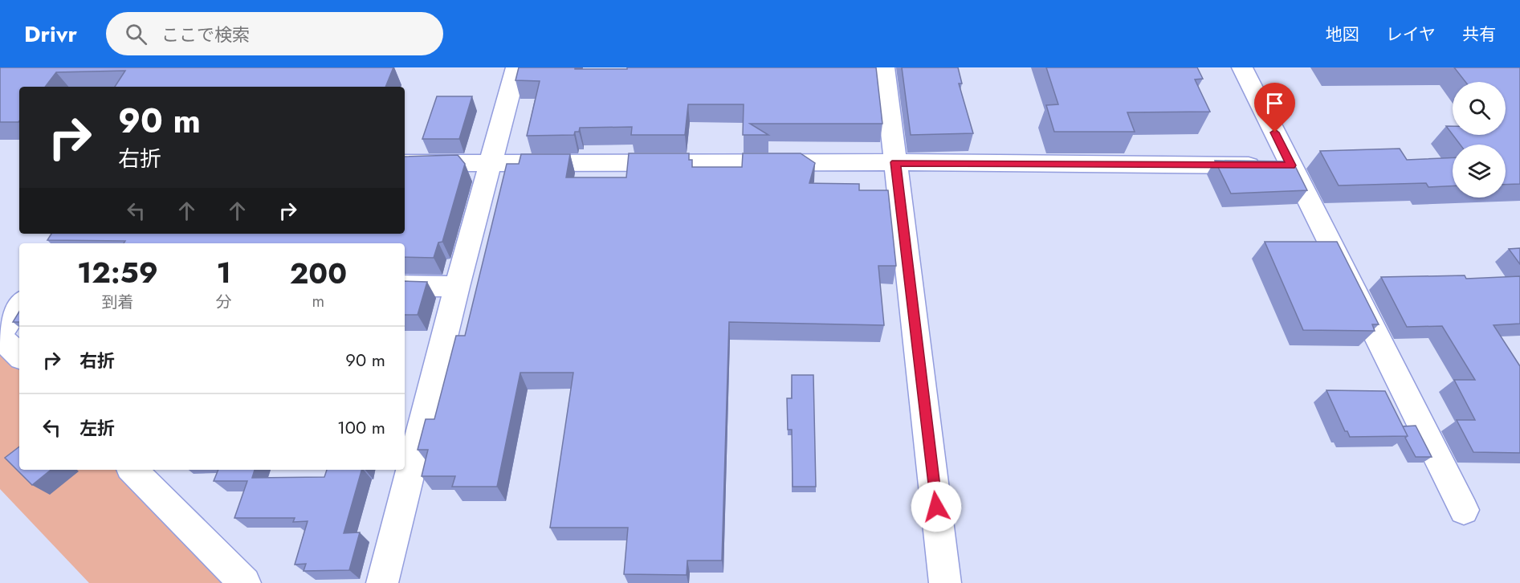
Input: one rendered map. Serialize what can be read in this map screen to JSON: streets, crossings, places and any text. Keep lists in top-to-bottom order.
{
  "page": {
    "header": "Drivr",
    "search": "ここで検索",
    "nav": ["地図", "レイヤ", "共有"],
    "turn": ["90 m", "右折"],
    "eta": [
      "12:59",
      "到着",
      "1",
      "分",
      "200",
      "m"
    ],
    "list": [
      {
        "name": "右折",
        "value": "90 m"
      },
      {
        "name": "左折",
        "value": "100 m"
      }
    ]
  }
}
